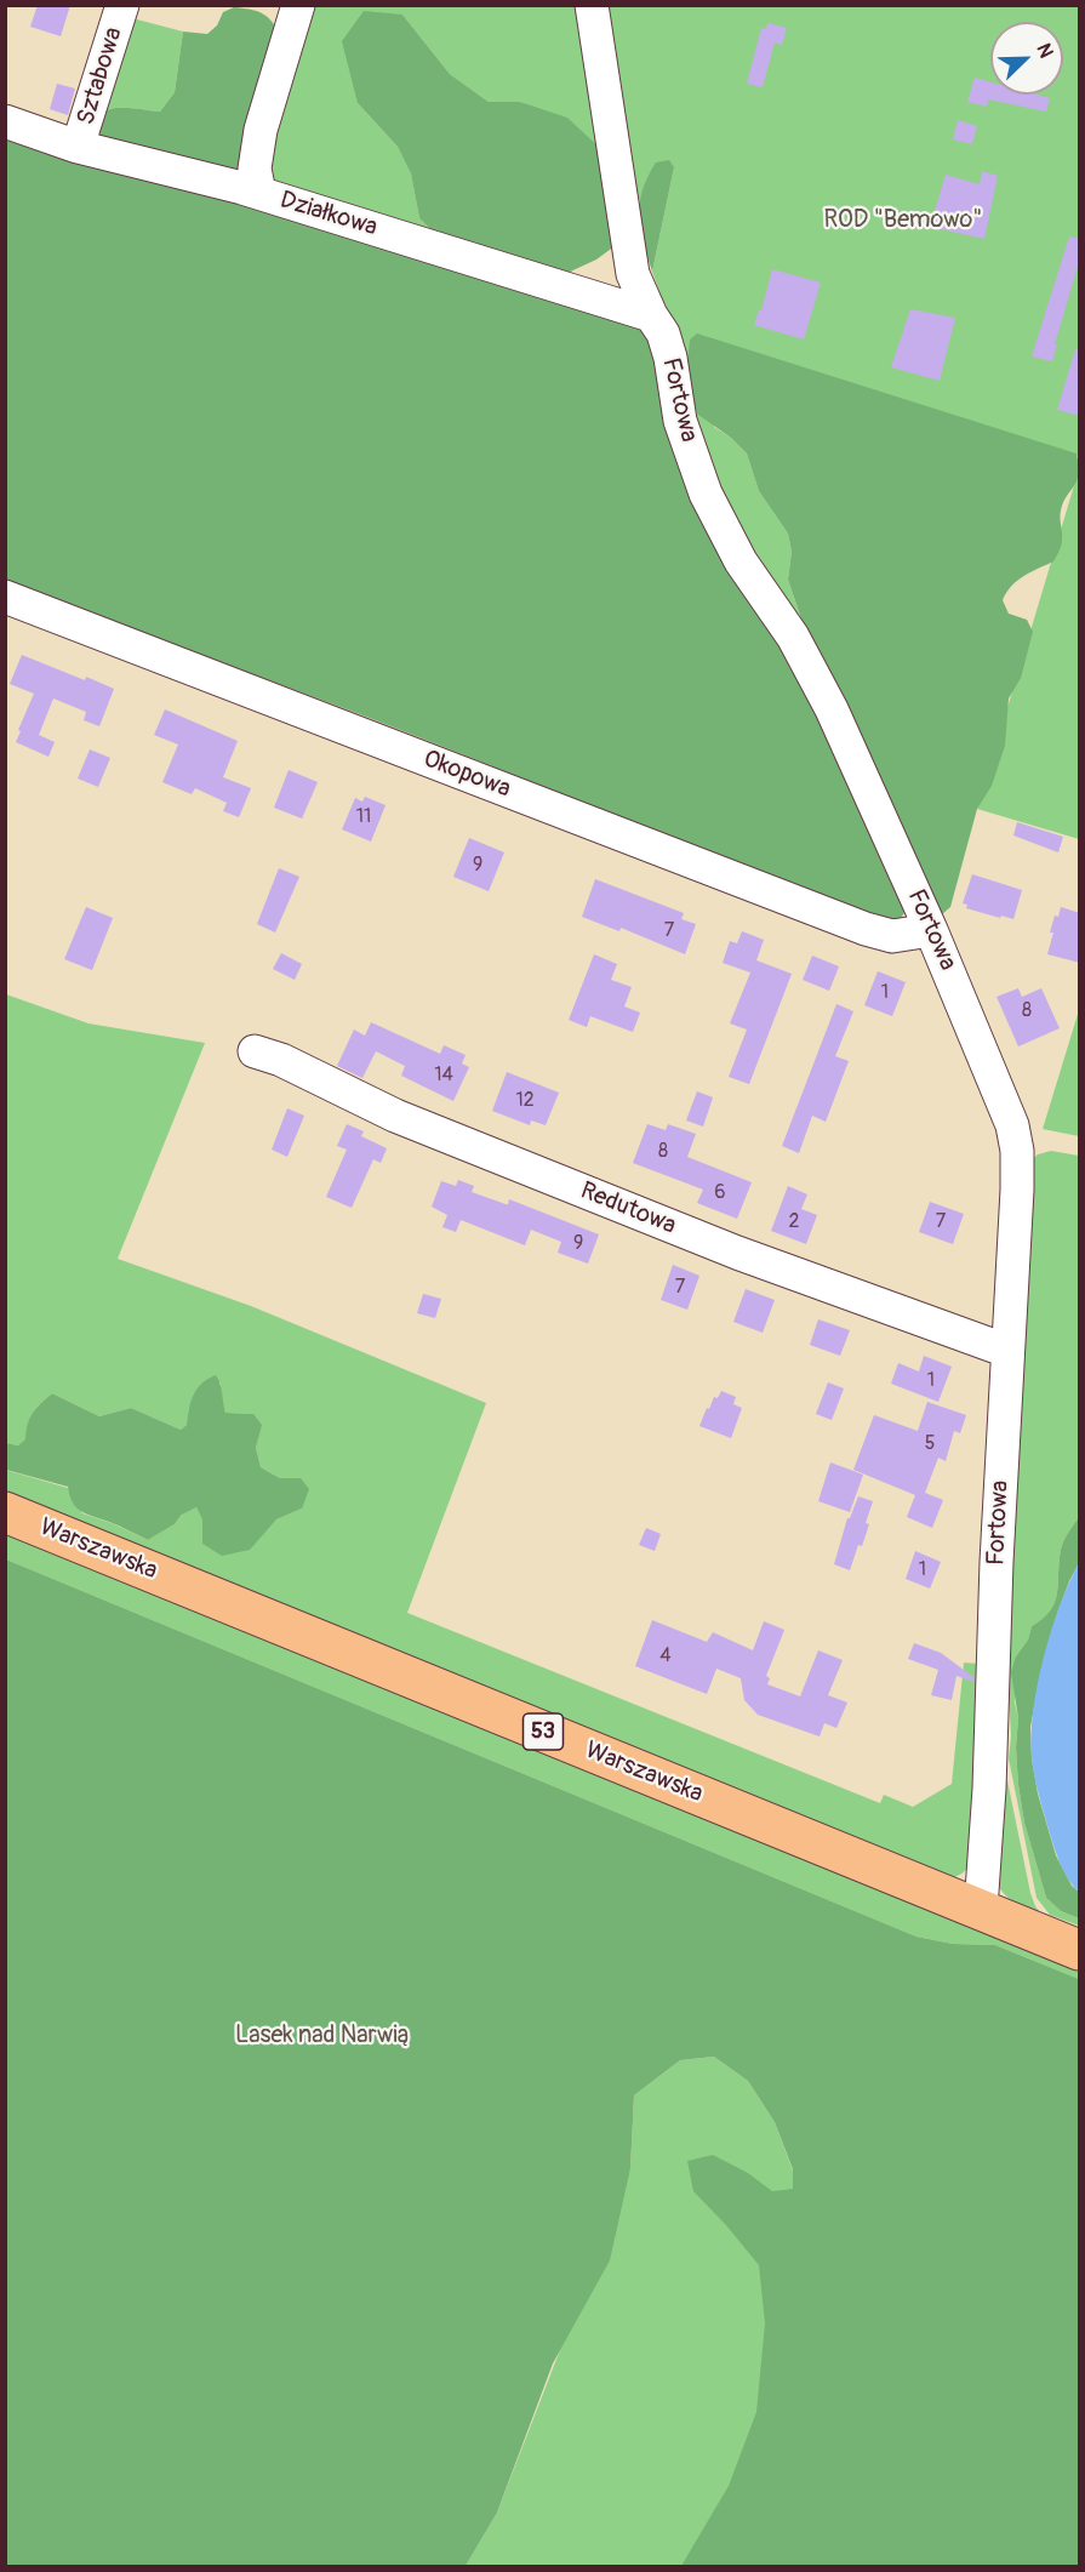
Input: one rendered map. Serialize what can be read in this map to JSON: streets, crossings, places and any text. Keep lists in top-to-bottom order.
{
  "streets": {
    "main road": ["Warszawska", "53"],
    "street": [
      "Sztabowa",
      "Działkowa",
      "Fortowa",
      "Okopowa",
      "Redutowa"
    ]
  },
  "crossings": [
    ["Sztabowa", "Działkowa"],
    ["Działkowa", "Fortowa"],
    ["Fortowa", "Okopowa"],
    ["Fortowa", "Redutowa"],
    ["Fortowa", "Warszawska"]
  ],
  "parks": ["ROD \"Bemowo\"", "Lasek nad Narwią"],
  "house_numbers": [
    "11",
    "9",
    "7",
    "1",
    "8",
    "14",
    "12",
    "8",
    "6",
    "2",
    "7",
    "9",
    "7",
    "1",
    "5",
    "1",
    "4"
  ],
  "north": "top right"
}
